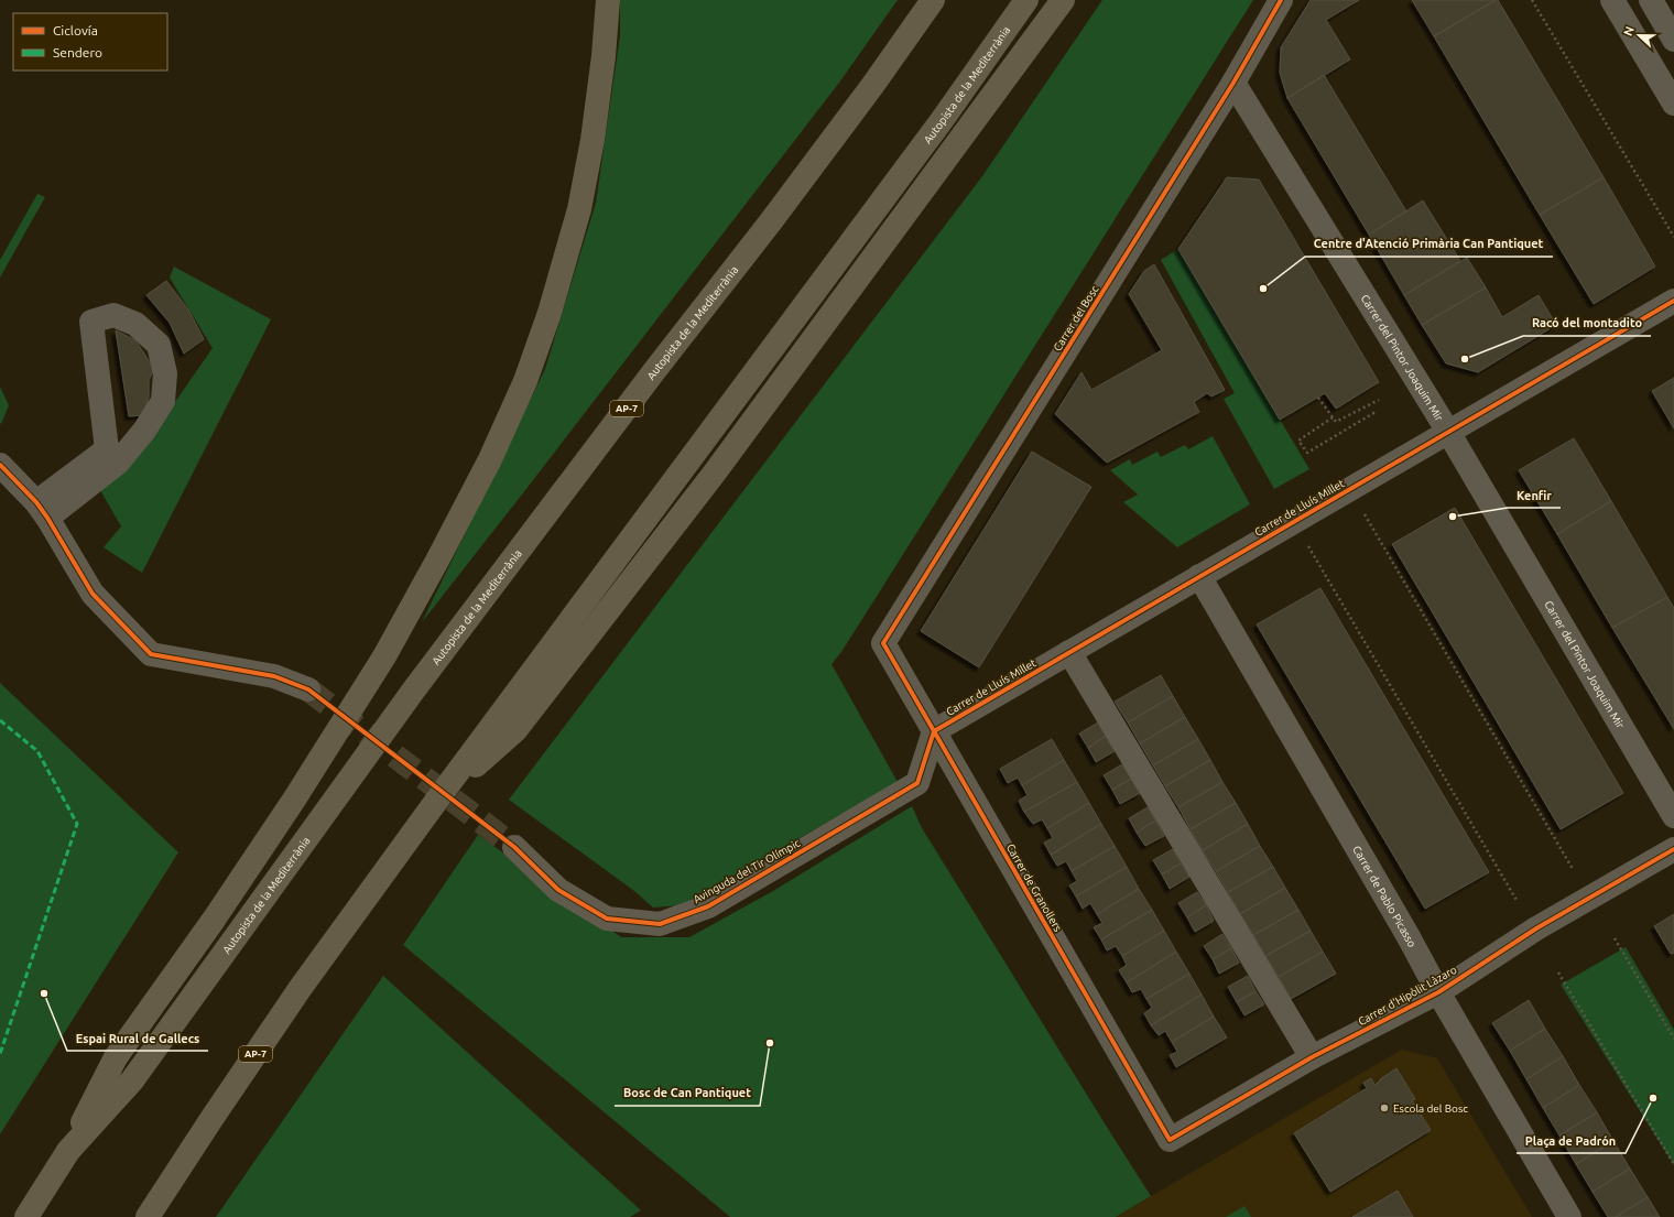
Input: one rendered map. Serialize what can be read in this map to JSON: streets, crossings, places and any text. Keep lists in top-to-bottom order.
{
  "streets": {
    "highway": ["Autopista de la Mediterrània", "AP-7"],
    "street": [
      "Carrer del Bosc",
      "Carrer del Pintor Joaquim Mir",
      "Carrer de Lluís Millet",
      "Avinguda del Tir Olímpic",
      "Carrer de Granollers",
      "Carrer de Pablo Picasso",
      "Carrer d'Hipòlit Làzaro"
    ]
  },
  "crossings": [
    ["Carrer del Bosc", "Carrer del Pintor Joaquim Mir"],
    ["Carrer del Bosc", "Carrer de Granollers"],
    ["Carrer del Pintor Joaquim Mir", "Carrer de Lluís Millet"],
    ["Carrer de Lluís Millet", "Avinguda del Tir Olímpic"],
    ["Carrer de Lluís Millet", "Carrer de Granollers"],
    ["Carrer de Lluís Millet", "Carrer de Pablo Picasso"],
    ["Avinguda del Tir Olímpic", "Carrer de Granollers"],
    ["Carrer de Granollers", "Carrer d'Hipòlit Làzaro"],
    ["Carrer de Pablo Picasso", "Carrer d'Hipòlit Làzaro"]
  ],
  "places": [
    "Centre d'Atenció Primària Can Pantiquet",
    "Racó del montadito",
    "Kenfir",
    "Espai Rural de Gallecs",
    "Bosc de Can Pantiquet",
    "Plaça de Padrón",
    "Escola del Bosc"
  ],
  "legend": ["Ciclovía", "Sendero"],
  "north": "left"
}
